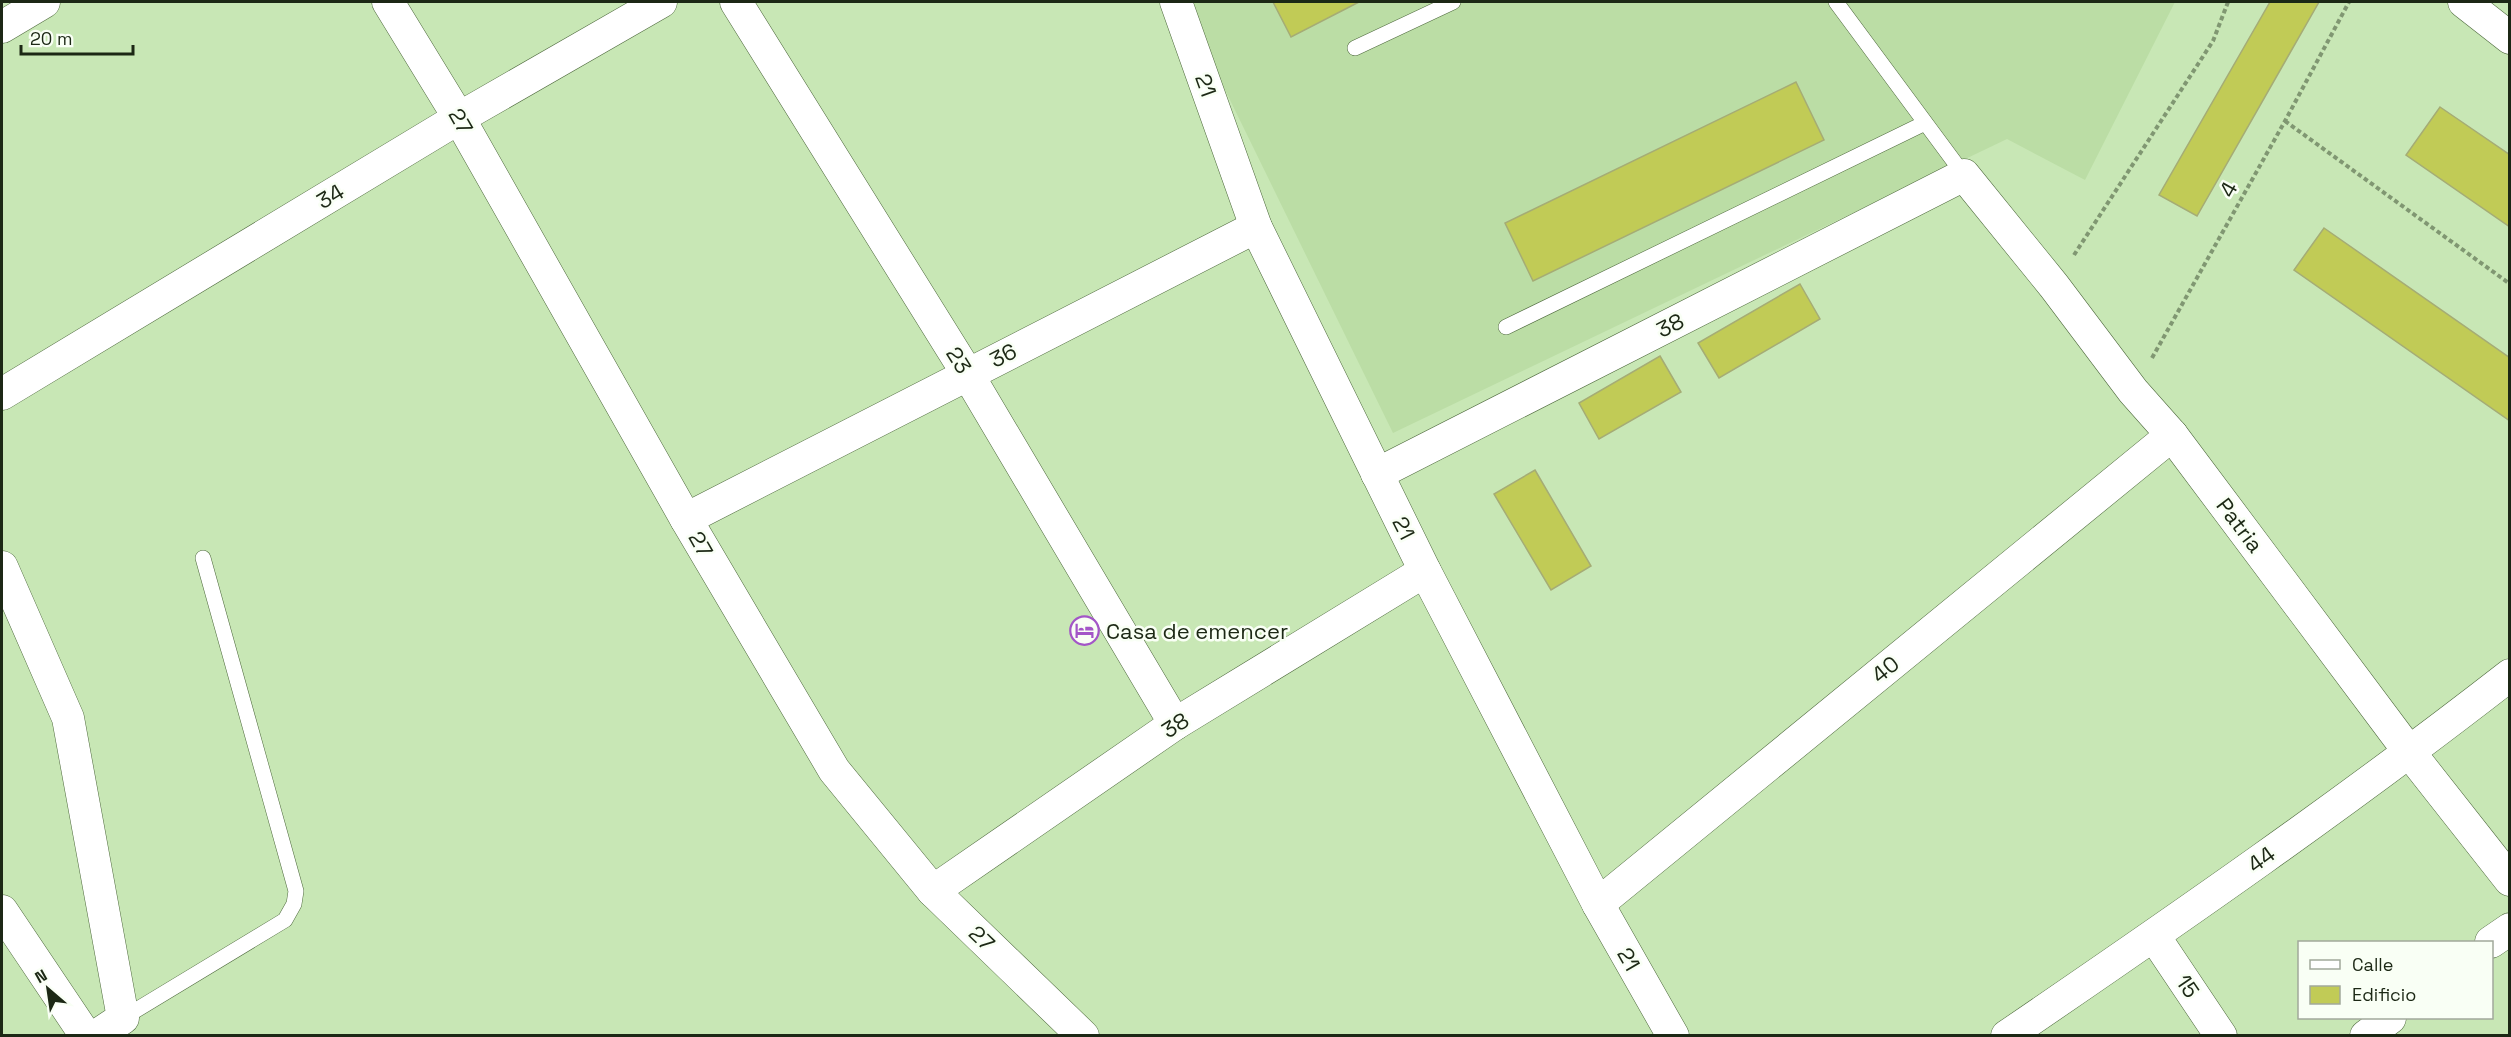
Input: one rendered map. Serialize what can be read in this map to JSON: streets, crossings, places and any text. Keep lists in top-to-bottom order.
{
  "streets": {
    "street": [
      "21",
      "27",
      "34",
      "38",
      "36",
      "23",
      "Patria",
      "40",
      "44",
      "15"
    ],
    "path": ["4"]
  },
  "crossings": [
    ["21", "38"],
    ["21", "36"],
    ["21", "40"],
    ["27", "34"],
    ["27", "38"],
    ["27", "36"],
    ["4", "Patria"],
    ["38", "23"],
    ["38", "Patria"],
    ["36", "23"],
    ["Patria", "40"],
    ["Patria", "44"],
    ["44", "15"]
  ],
  "places": {
    "hotel": ["Casa de emencer"]
  },
  "legend": ["Calle", "Edificio"],
  "scale_bar": "20 m",
  "north": "top left"
}
